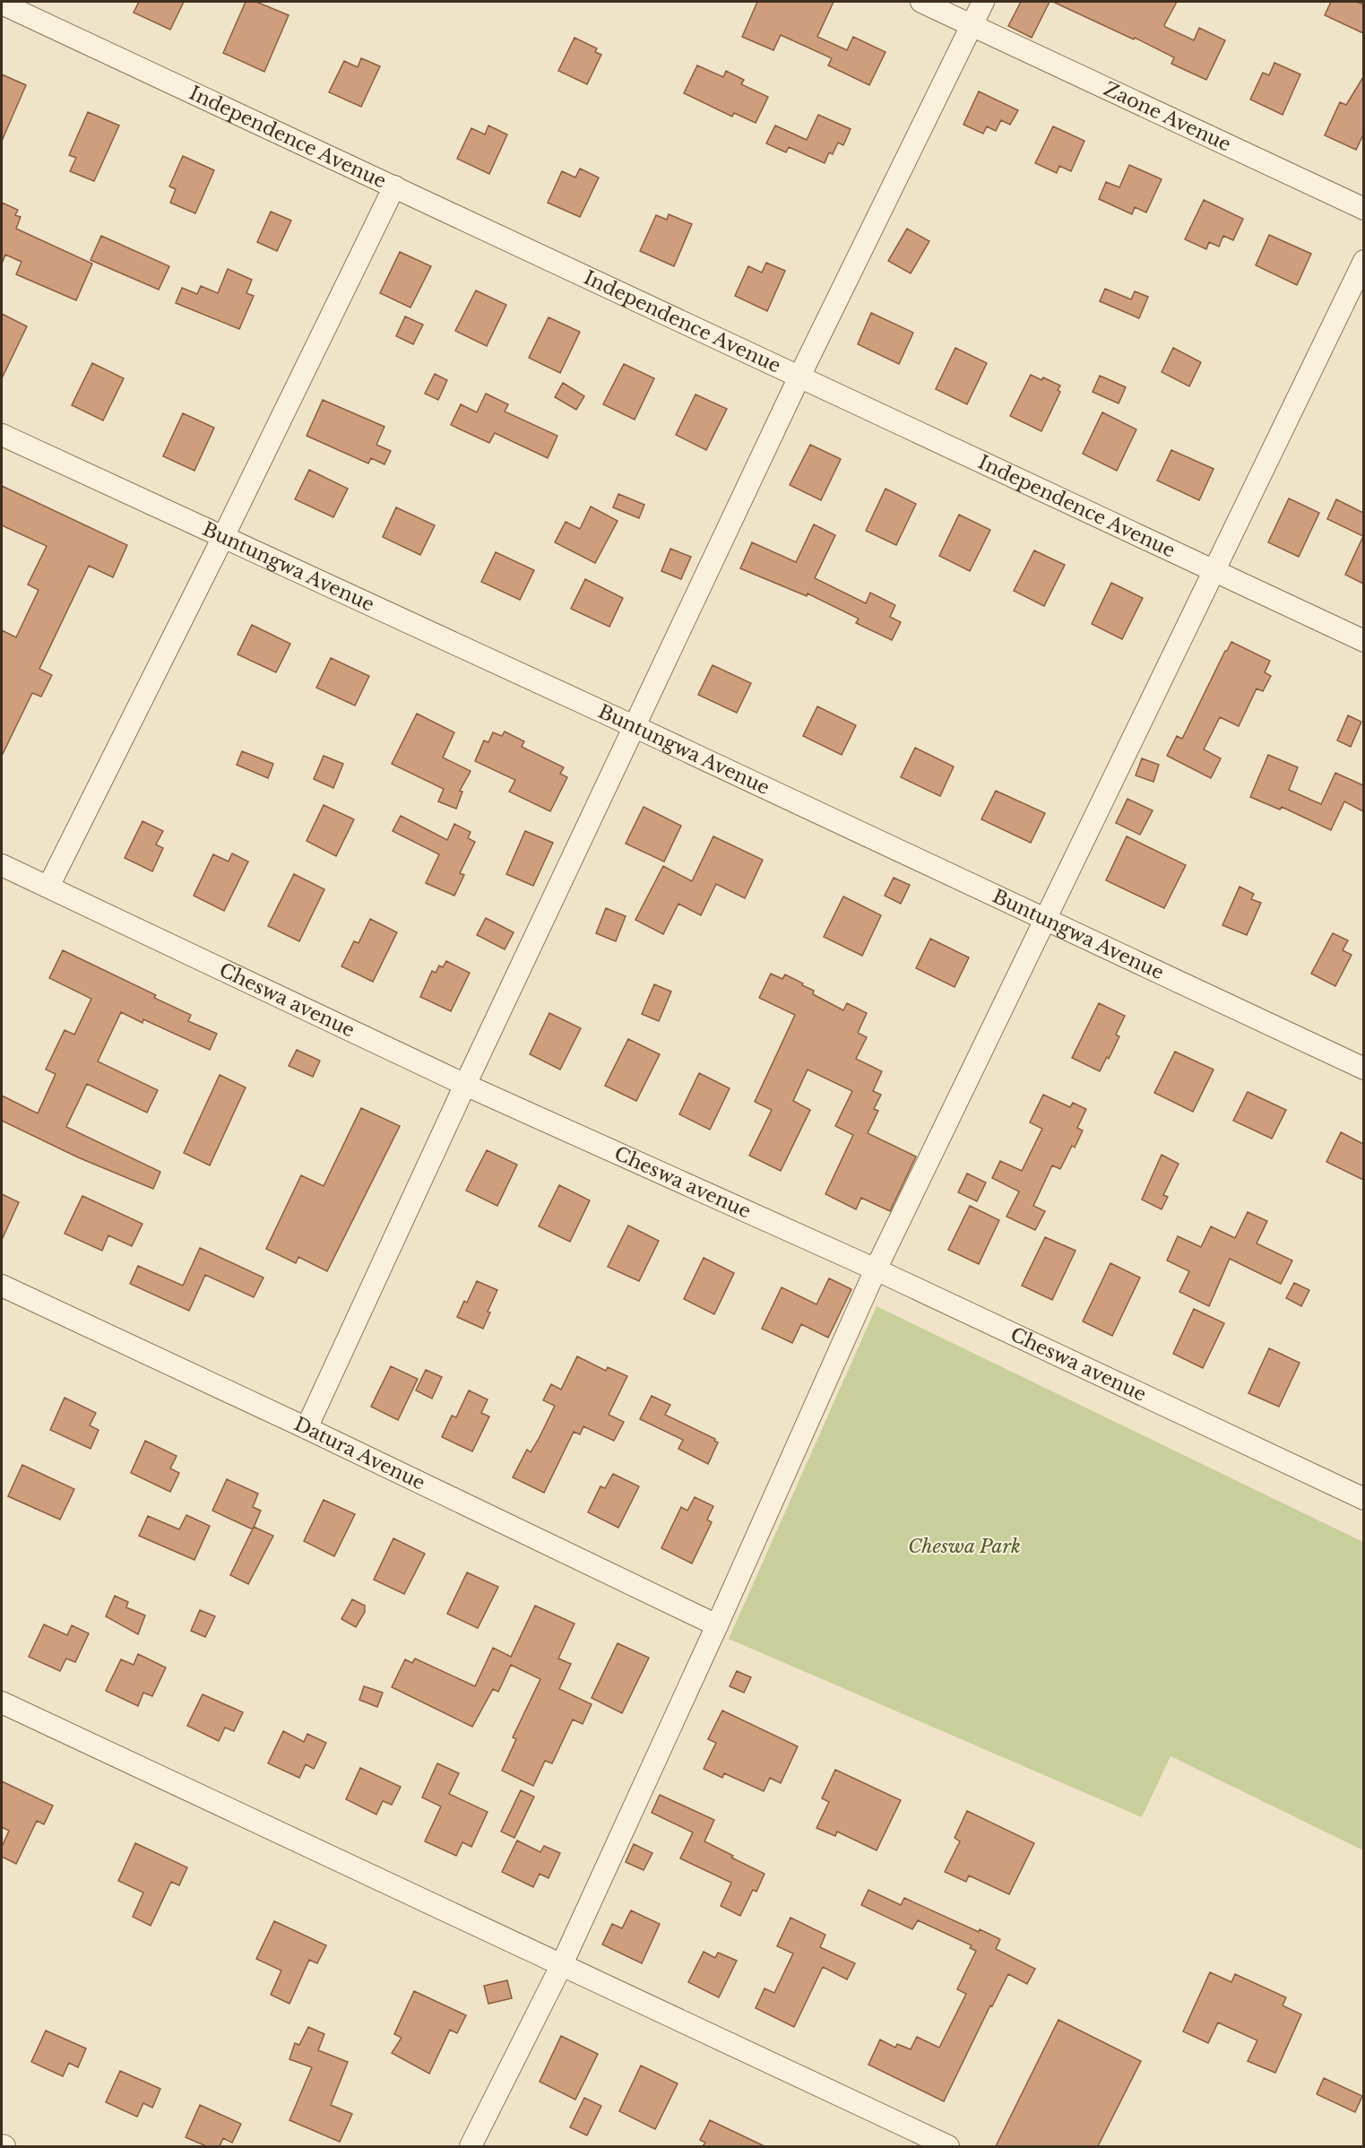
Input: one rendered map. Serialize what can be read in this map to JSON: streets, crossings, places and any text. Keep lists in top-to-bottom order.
{
  "streets": {
    "street": [
      "Zaone Avenue",
      "Independence Avenue",
      "Buntungwa Avenue",
      "Cheswa avenue",
      "Datura Avenue"
    ]
  },
  "parks": ["Cheswa Park"]
}
